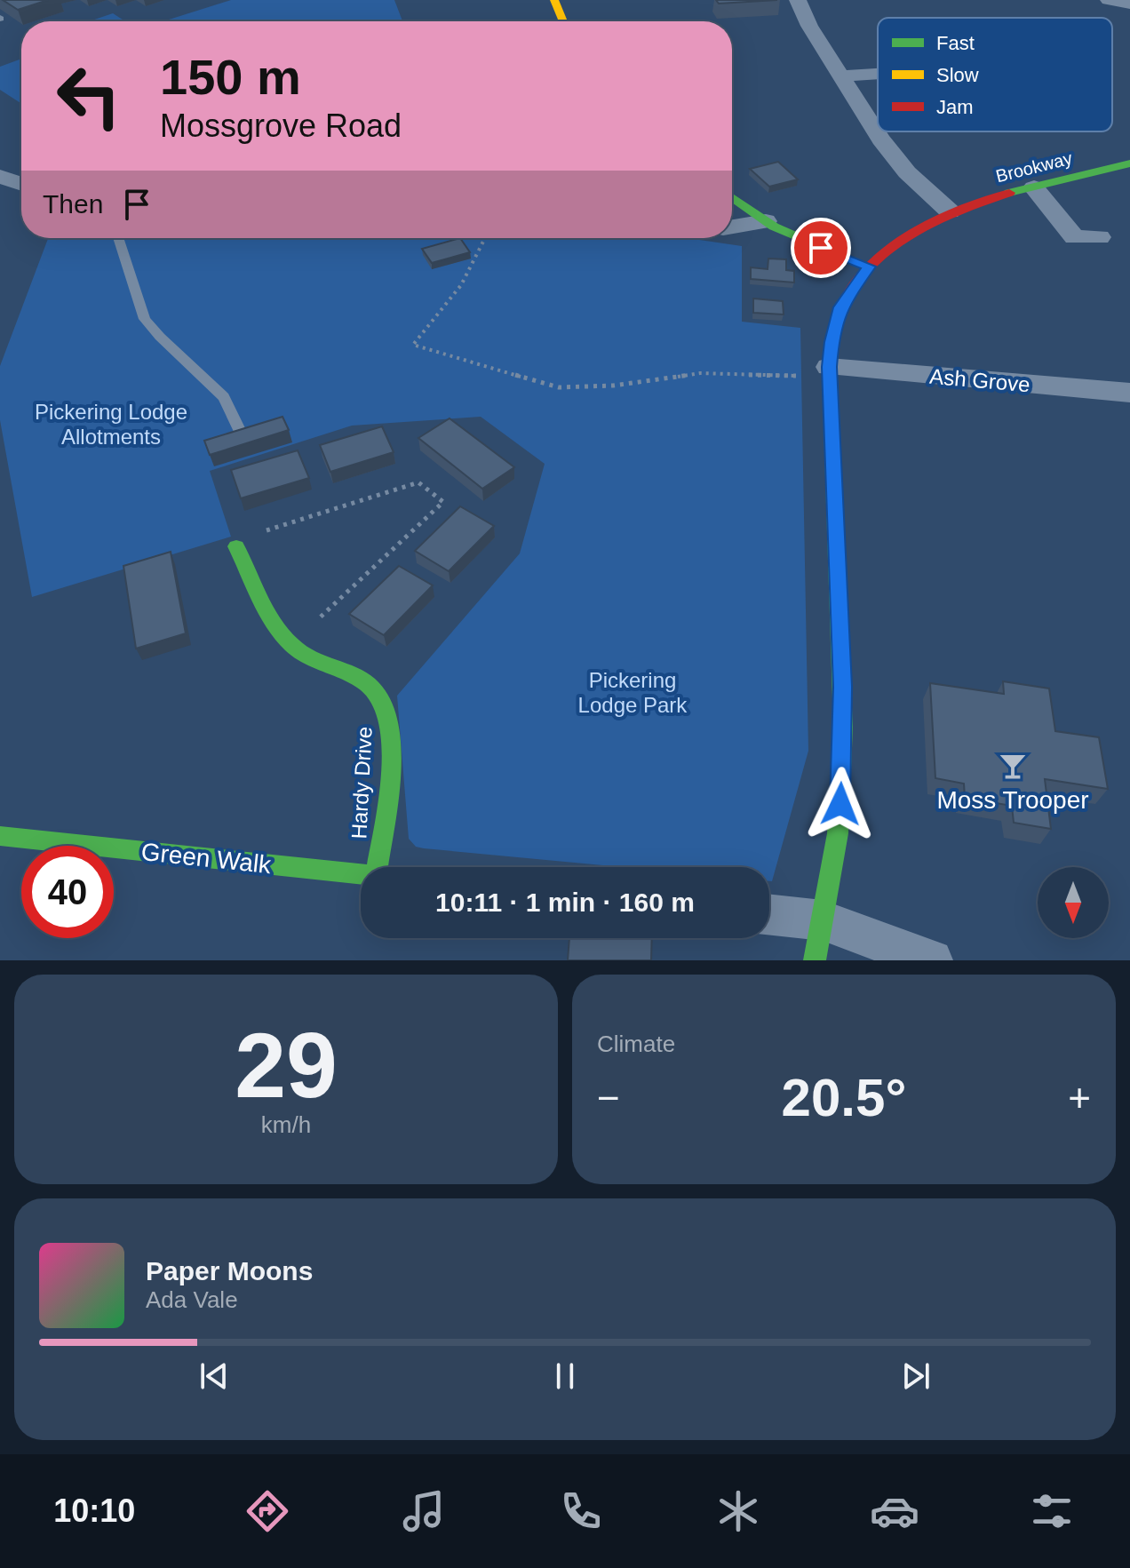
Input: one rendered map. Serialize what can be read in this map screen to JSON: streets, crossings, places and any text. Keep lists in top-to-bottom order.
{
  "streets": {
    "street": [
      "Brookway",
      "Ash Grove",
      "Hardy Drive",
      "Green Walk"
    ]
  },
  "crossings": [
    ["Brookway", "Ash Grove"]
  ],
  "parks": ["Pickering Lodge Allotments", "Pickering Lodge Park"],
  "places": {
    "bar": ["Moss Trooper"]
  },
  "legend": ["Fast", "Slow", "Jam"],
  "north": "bottom",
  "page": {
    "turn": ["150 m", "Mossgrove Road"],
    "then": "Then",
    "limit": "40",
    "trip": "10:11 · 1 min · 160 m",
    "tile": [
      ["29", "km/h"],
      "Climate"
    ],
    "heat": ["−", "20.5°", "+"],
    "song": ["Paper Moons", "Ada Vale"],
    "tabs": "10:10"
  }
}
